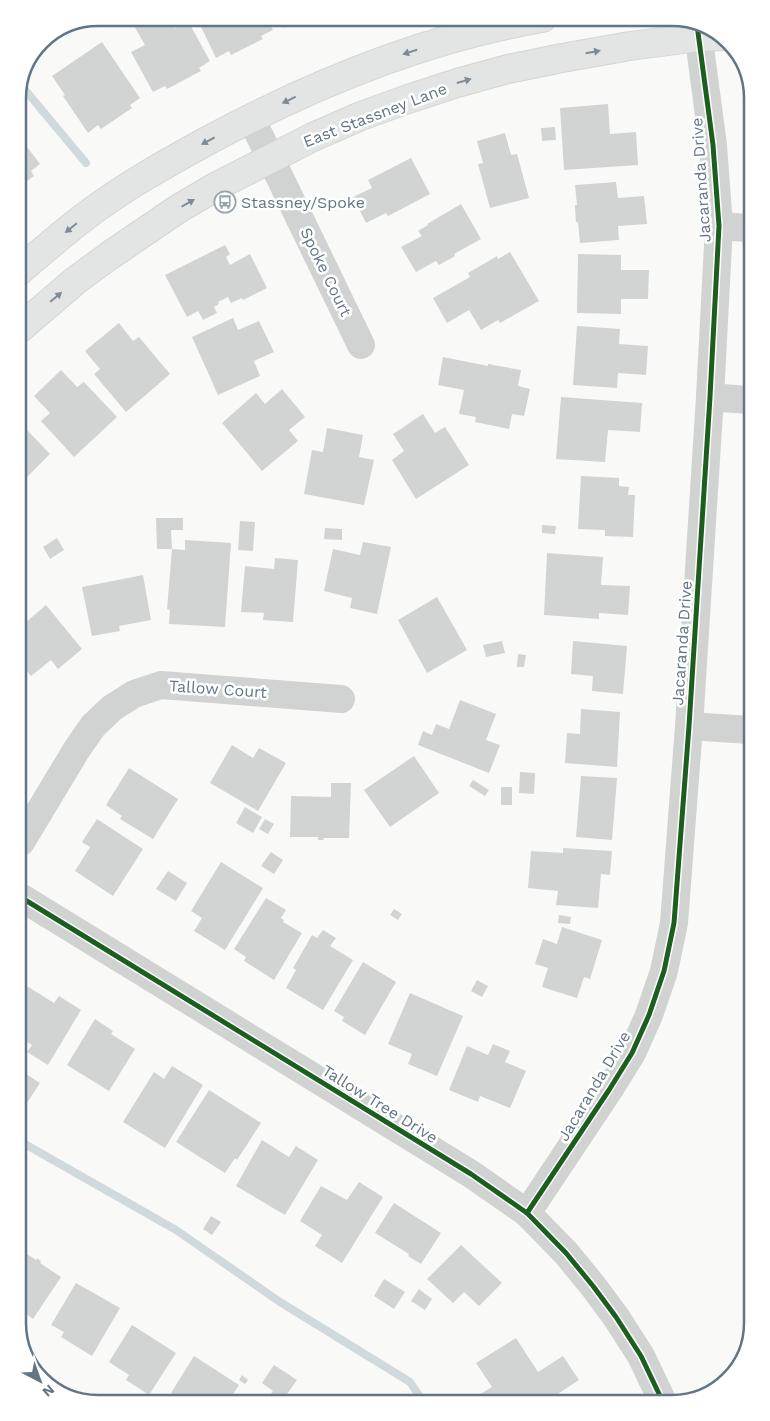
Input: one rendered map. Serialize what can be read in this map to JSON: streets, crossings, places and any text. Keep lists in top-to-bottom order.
{
  "streets": {
    "main road": ["East Stassney Lane"],
    "street": [
      "Jacaranda Drive",
      "Spoke Court",
      "Tallow Court",
      "Tallow Tree Drive"
    ]
  },
  "crossings": [
    ["East Stassney Lane", "Spoke Court"],
    ["Jacaranda Drive", "Tallow Tree Drive"]
  ],
  "places": {
    "bus stop": ["Stassney/Spoke"]
  },
  "north": "bottom right"
}
